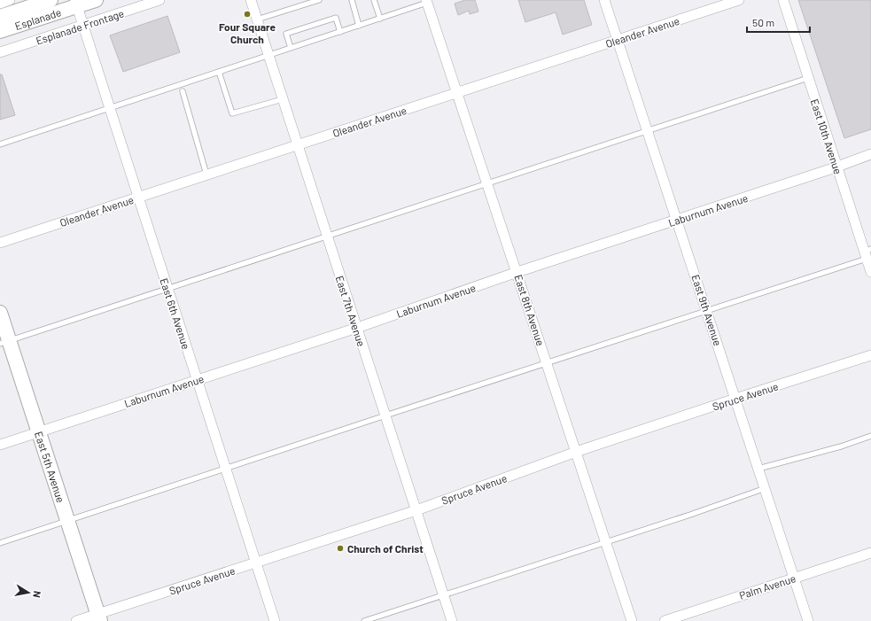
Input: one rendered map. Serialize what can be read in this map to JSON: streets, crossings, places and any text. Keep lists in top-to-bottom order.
{
  "streets": {
    "street": [
      "Esplanade",
      "Esplanade Frontage",
      "Oleander Avenue",
      "East 10th Avenue",
      "Laburnum Avenue",
      "East 8th Avenue",
      "East 9th Avenue",
      "East 7th Avenue",
      "East 6th Avenue",
      "Spruce Avenue",
      "East 5th Avenue",
      "Palm Avenue"
    ]
  },
  "crossings": [
    ["Esplanade", "East 6th Avenue"],
    ["Esplanade Frontage", "East 6th Avenue"],
    ["Oleander Avenue", "East 8th Avenue"],
    ["Oleander Avenue", "East 9th Avenue"],
    ["Oleander Avenue", "East 7th Avenue"],
    ["Oleander Avenue", "East 6th Avenue"],
    ["East 10th Avenue", "Laburnum Avenue"],
    ["Laburnum Avenue", "East 8th Avenue"],
    ["Laburnum Avenue", "East 9th Avenue"],
    ["Laburnum Avenue", "East 7th Avenue"],
    ["Laburnum Avenue", "East 6th Avenue"],
    ["Laburnum Avenue", "East 5th Avenue"],
    ["East 8th Avenue", "Spruce Avenue"],
    ["East 9th Avenue", "Spruce Avenue"],
    ["East 9th Avenue", "Palm Avenue"],
    ["East 7th Avenue", "Spruce Avenue"],
    ["East 6th Avenue", "Spruce Avenue"],
    ["Spruce Avenue", "East 5th Avenue"]
  ],
  "places": ["Four Square Church", "Church of Christ"],
  "scale_bar": "50 m",
  "north": "right"
}
